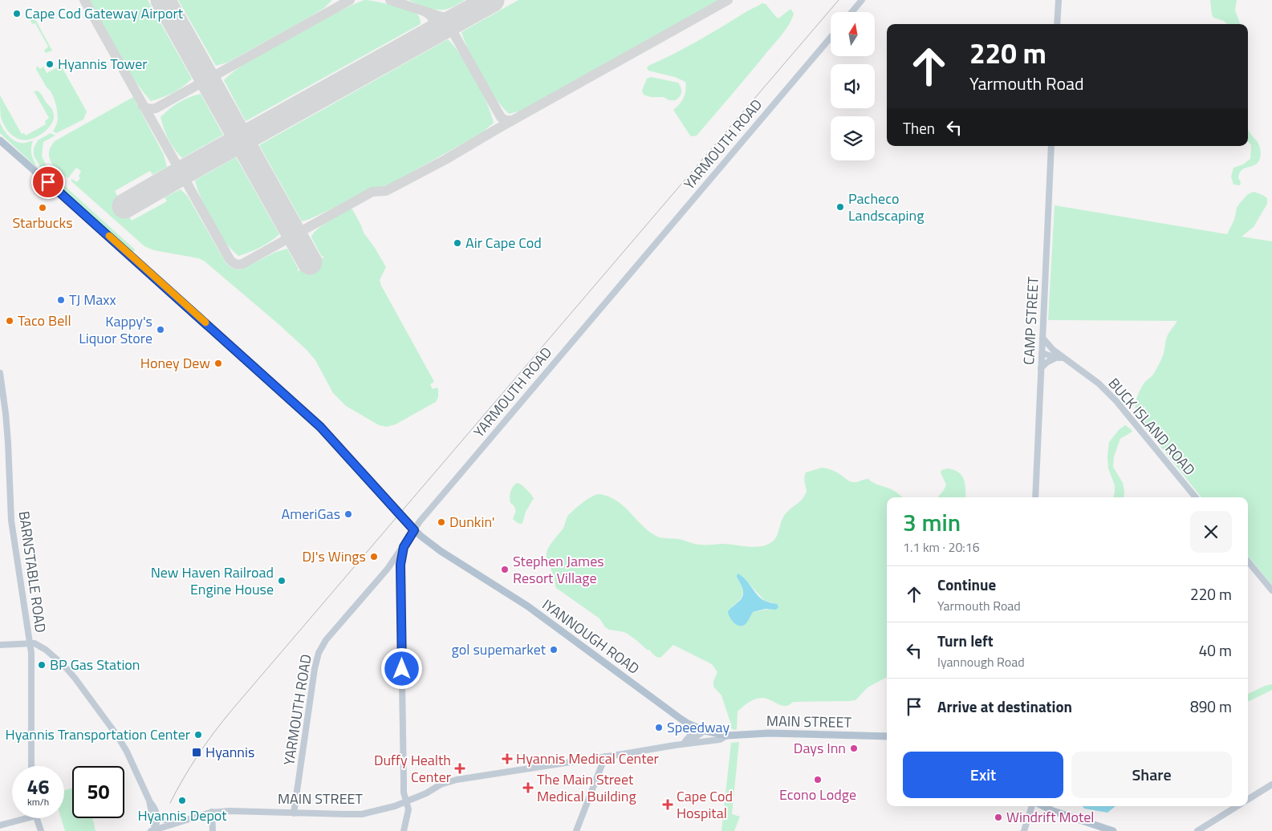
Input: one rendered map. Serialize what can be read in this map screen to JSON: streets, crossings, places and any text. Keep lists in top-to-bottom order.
{
  "streets": {
    "main road": [
      "YARMOUTH ROAD",
      "CAMP STREET",
      "BUCK ISLAND ROAD",
      "BARNSTABLE ROAD",
      "IYANNOUGH ROAD",
      "MAIN STREET"
    ]
  },
  "crossings": [
    ["YARMOUTH ROAD", "IYANNOUGH ROAD"],
    ["YARMOUTH ROAD", "MAIN STREET"],
    ["CAMP STREET", "BUCK ISLAND ROAD"],
    ["IYANNOUGH ROAD", "MAIN STREET"]
  ],
  "places": {
    "other": [
      "Cape Cod Gateway Airport",
      "Hyannis Tower",
      "Pacheco Landscaping",
      "Starbucks",
      "Air Cape Cod",
      "TJ Maxx",
      "Taco Bell",
      "Kappy's Liquor Store",
      "Honey Dew",
      "AmeriGas",
      "Dunkin'",
      "DJ's Wings",
      "Stephen James Resort Village",
      "New Haven Railroad Engine House",
      "gol supemarket",
      "BP Gas Station",
      "Speedway",
      "Hyannis Transportation Center",
      "Days Inn",
      "Econo Lodge",
      "Hyannis Depot",
      "Windrift Motel"
    ],
    "transit": ["Hyannis"],
    "health": [
      "Hyannis Medical Center",
      "Duffy Health Center",
      "The Main Street Medical Building",
      "Cape Cod Hospital"
    ]
  },
  "north": "top",
  "page": {
    "turn": ["220 m", "Yarmouth Road"],
    "then": "Then",
    "heading": ["3 min", "1.1 km · 20:16"],
    "list": [
      {
        "name": "Continue",
        "note": "Yarmouth Road",
        "value": "220 m"
      },
      {
        "name": "Turn left",
        "note": "Iyannough Road",
        "value": "40 m"
      },
      {
        "name": "Arrive at destination",
        "value": "890 m"
      }
    ],
    "buttons": ["Exit", "Share"],
    "speed": "46 km/h",
    "limit": "50"
  }
}
